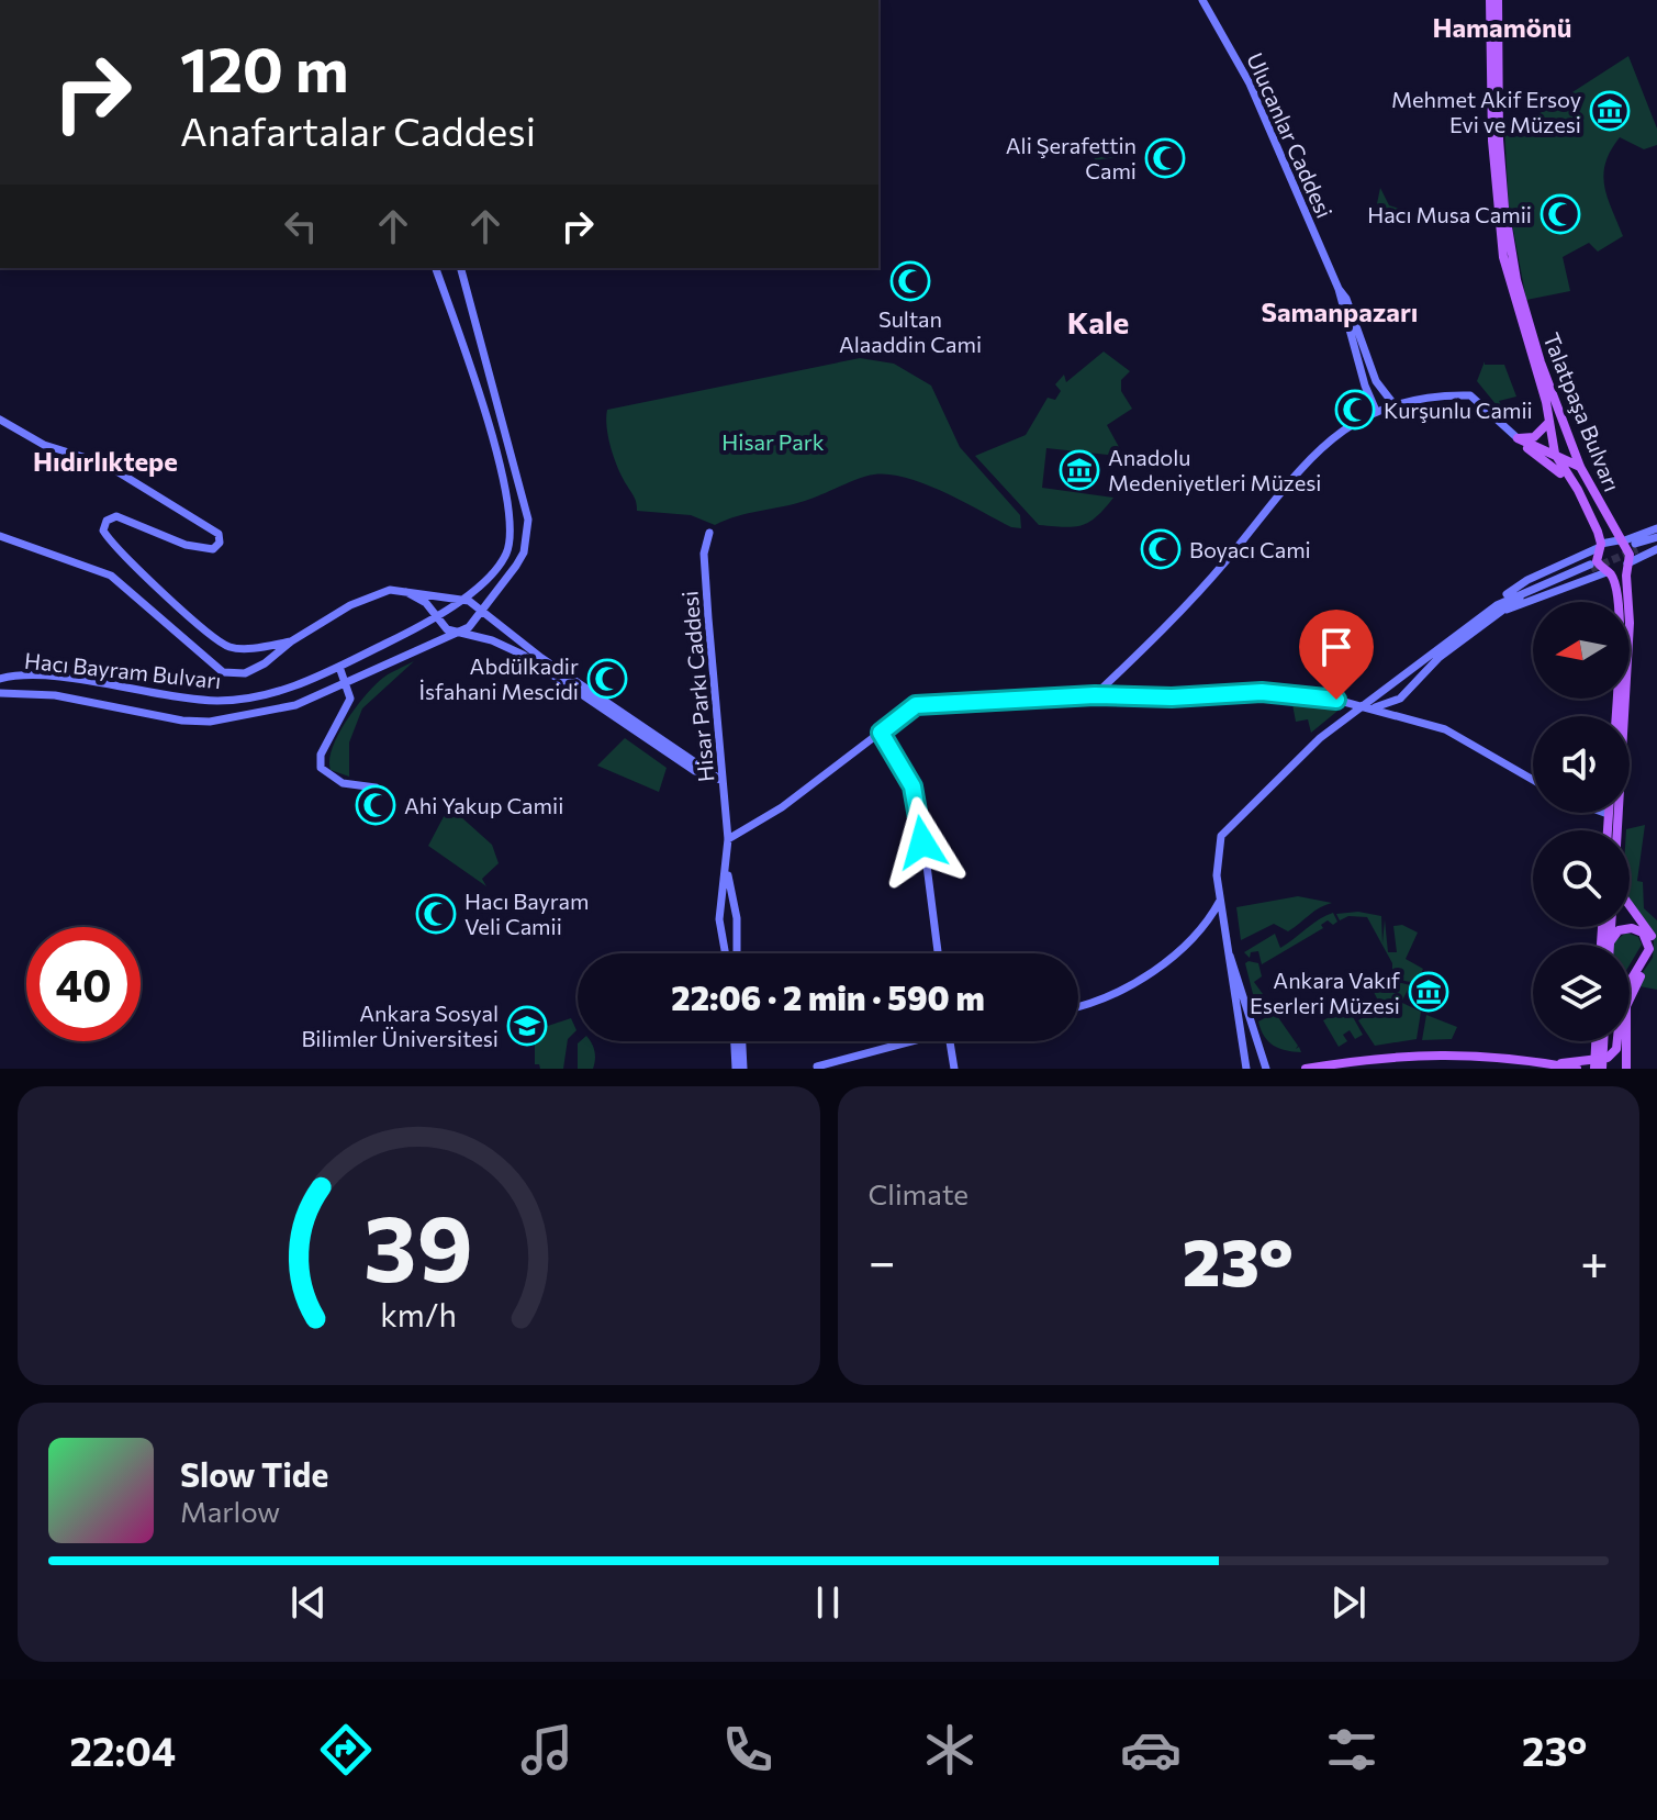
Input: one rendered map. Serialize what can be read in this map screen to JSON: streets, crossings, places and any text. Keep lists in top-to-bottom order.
{
  "streets": {
    "main road": [
      "Ulucanlar Caddesi",
      "Talatpaşa Bulvarı",
      "Hacı Bayram Bulvarı",
      "Hisar Parkı Caddesi"
    ]
  },
  "districts": [
    "Hamamönü",
    "Samanpazarı",
    "Kale",
    "Hıdırlıktepe"
  ],
  "parks": ["Hisar Park"],
  "places": {
    "museum": ["Mehmet Akif Ersoy Evi ve Müzesi", "Anadolu Medeniyetleri Müzesi", "Ankara Vakıf Eserleri Müzesi"],
    "mosque": [
      "Ali Şerafettin Cami",
      "Hacı Musa Camii",
      "Sultan Alaaddin Cami",
      "Kurşunlu Camii",
      "Boyacı Cami",
      "Abdülkadir İsfahani Mescidi",
      "Ahi Yakup Camii",
      "Hacı Bayram Veli Camii"
    ],
    "school or university": ["Ankara Sosyal Bilimler Üniversitesi"]
  },
  "north": "left",
  "page": {
    "turn": ["120 m", "Anafartalar Caddesi"],
    "limit": "40",
    "trip": "22:06 · 2 min · 590 m",
    "tile": "Climate",
    "heat": ["−", "23°", "+"],
    "song": ["Slow Tide", "Marlow"],
    "tabs": ["22:04", "23°"],
    "gauge": ["39", "km/h"]
  }
}
